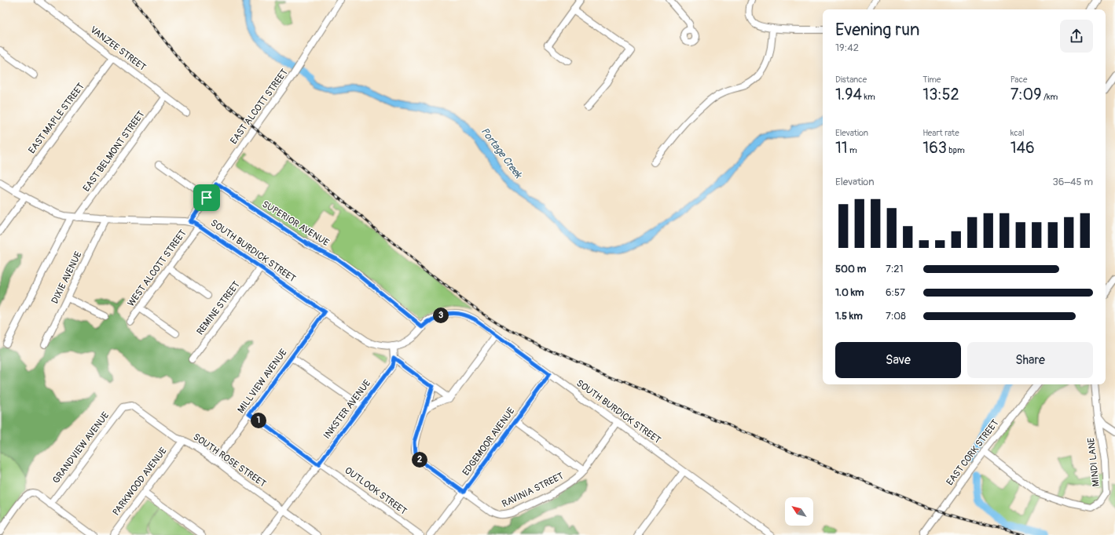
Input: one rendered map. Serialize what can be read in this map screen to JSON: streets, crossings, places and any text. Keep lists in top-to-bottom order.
{
  "streets": {
    "street": [
      "VANZEE STREET",
      "EAST ALCOTT STREET",
      "EAST MAPLE STREET",
      "EAST BELMONT STREET",
      "SUPERIOR AVENUE",
      "SOUTH BURDICK STREET",
      "WEST ALCOTT STREET",
      "DIXIE AVENUE",
      "REMINE STREET",
      "MILLVIEW AVENUE",
      "INKSTER AVENUE",
      "EDGEMOOR AVENUE",
      "GRANDVIEW AVENUE",
      "EAST CORK STREET",
      "SOUTH ROSE STREET",
      "MINDI LANE",
      "PARKWOOD AVENUE",
      "RAVINIA STREET",
      "OUTLOOK STREET"
    ]
  },
  "crossings": [
    ["VANZEE STREET", "EAST MAPLE STREET"],
    ["VANZEE STREET", "EAST BELMONT STREET"],
    ["EAST ALCOTT STREET", "SUPERIOR AVENUE"],
    ["EAST ALCOTT STREET", "SOUTH BURDICK STREET"],
    ["EAST MAPLE STREET", "SOUTH BURDICK STREET"],
    ["EAST BELMONT STREET", "SOUTH BURDICK STREET"],
    ["SUPERIOR AVENUE", "SOUTH BURDICK STREET"],
    ["SOUTH BURDICK STREET", "WEST ALCOTT STREET"],
    ["SOUTH BURDICK STREET", "DIXIE AVENUE"],
    ["SOUTH BURDICK STREET", "REMINE STREET"],
    ["SOUTH BURDICK STREET", "MILLVIEW AVENUE"],
    ["SOUTH BURDICK STREET", "INKSTER AVENUE"],
    ["SOUTH BURDICK STREET", "EDGEMOOR AVENUE"],
    ["SOUTH BURDICK STREET", "RAVINIA STREET"],
    ["MILLVIEW AVENUE", "SOUTH ROSE STREET"],
    ["MILLVIEW AVENUE", "OUTLOOK STREET"],
    ["INKSTER AVENUE", "SOUTH ROSE STREET"],
    ["INKSTER AVENUE", "OUTLOOK STREET"],
    ["EDGEMOOR AVENUE", "RAVINIA STREET"],
    ["GRANDVIEW AVENUE", "SOUTH ROSE STREET"],
    ["EAST CORK STREET", "MINDI LANE"],
    ["SOUTH ROSE STREET", "PARKWOOD AVENUE"]
  ],
  "water": ["Portage Creek"],
  "north": "top left",
  "page": {
    "heading": ["Evening run", "19:42"],
    "stats": [
      ["Distance", "1.94 km"],
      ["Time", "13:52"],
      ["Pace", "7:09 /km"],
      ["Elevation", "11 m"],
      ["Heart rate", "163 bpm"],
      ["kcal", "146"]
    ],
    "chart": ["Elevation", "36–45 m"],
    "list": [
      {
        "name": "500 m",
        "note": "7:21"
      },
      {
        "name": "1.0 km",
        "note": "6:57"
      },
      {
        "name": "1.5 km",
        "note": "7:08"
      }
    ],
    "pins": ["3", "1", "2"],
    "buttons": ["Save", "Share"]
  }
}
